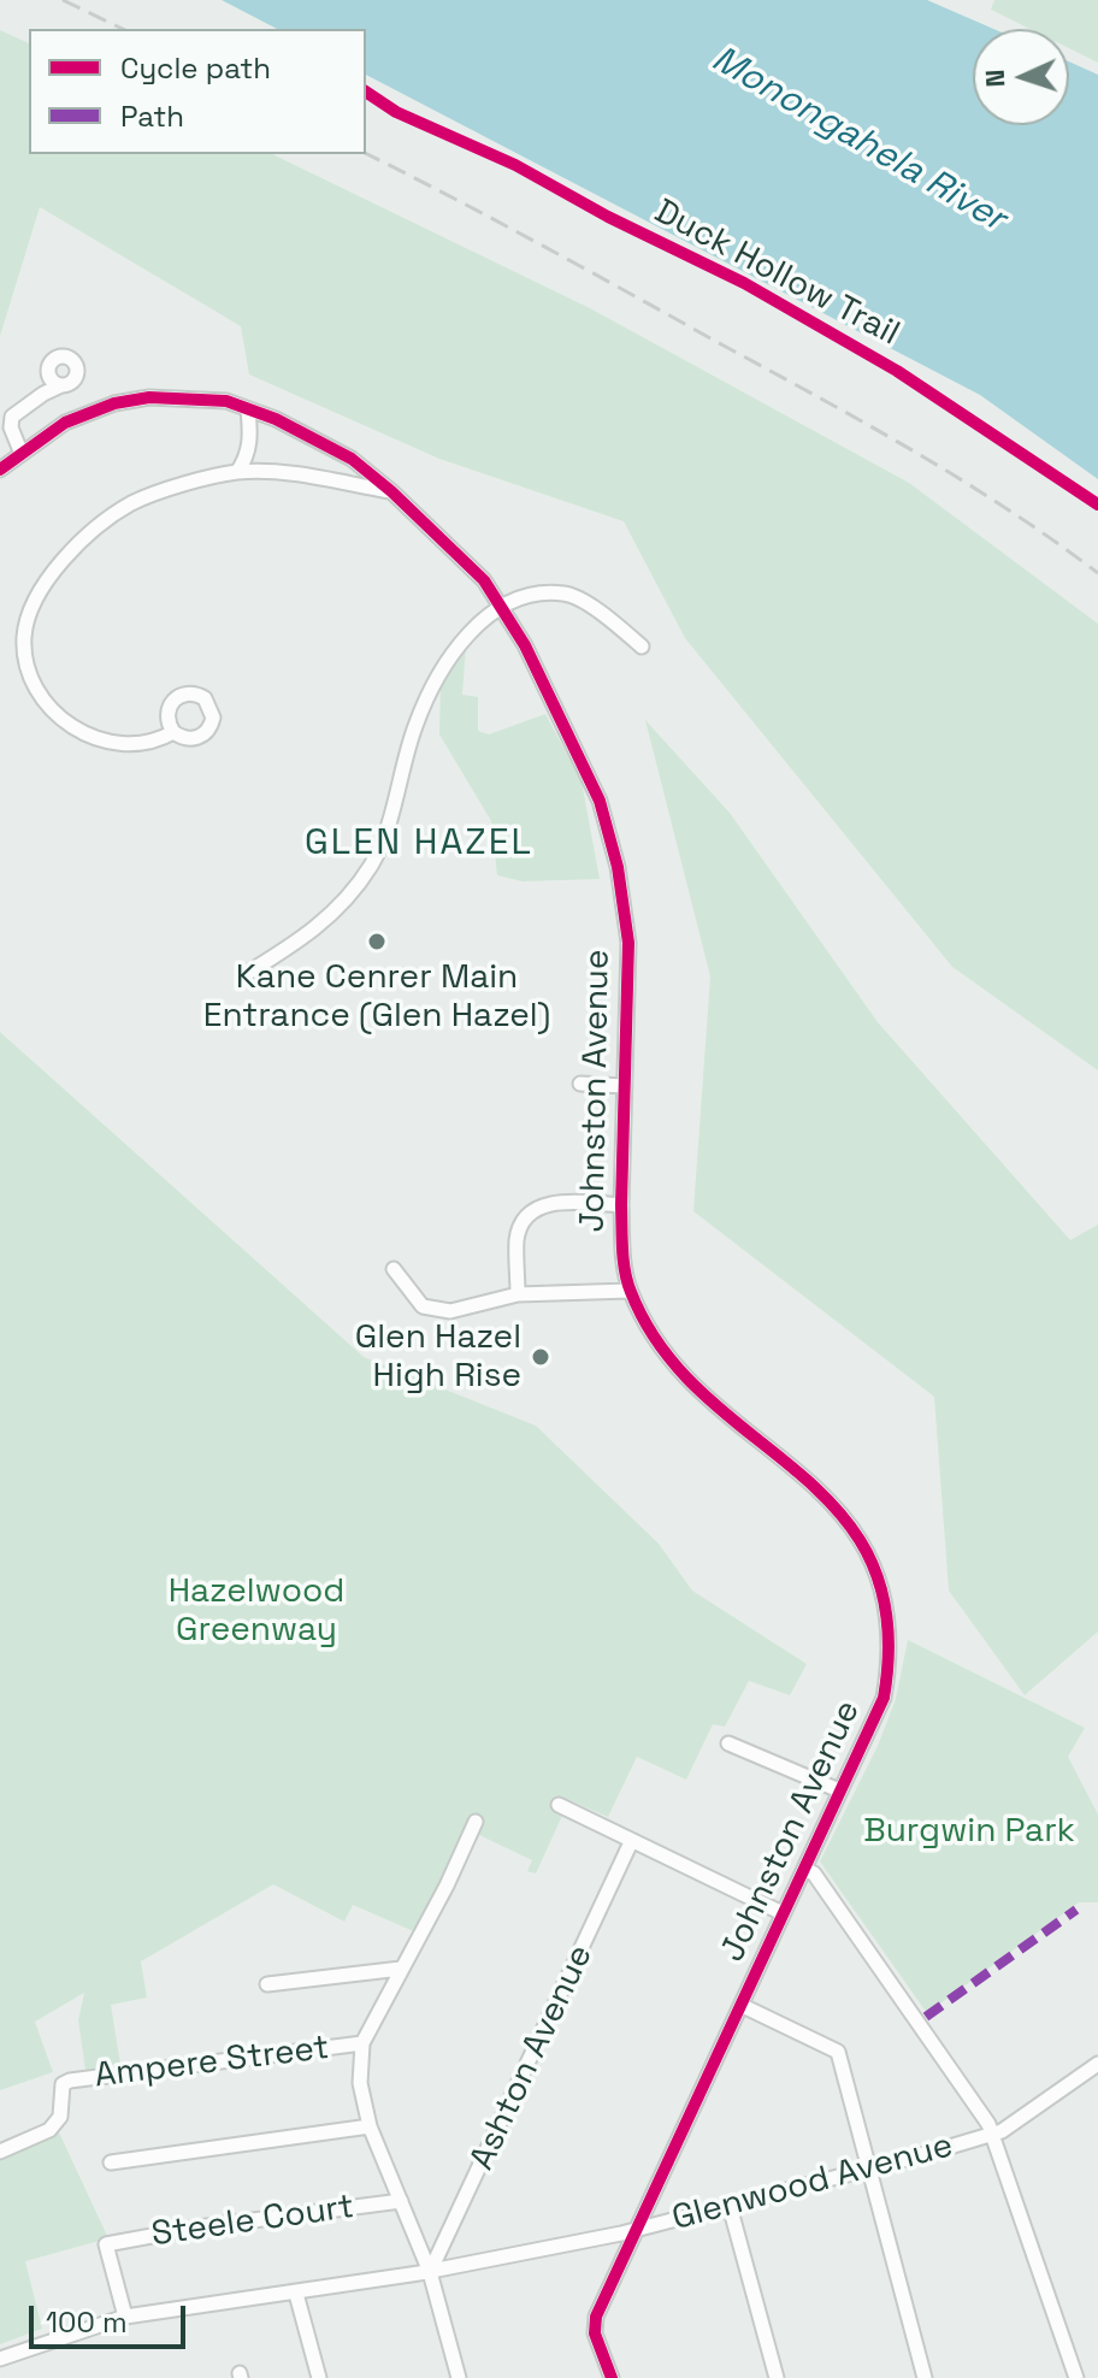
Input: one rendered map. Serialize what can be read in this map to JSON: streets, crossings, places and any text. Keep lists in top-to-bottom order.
{
  "streets": {
    "street": [
      "Johnston Avenue",
      "Ashton Avenue",
      "Ampere Street",
      "Glenwood Avenue",
      "Steele Court"
    ],
    "cycle path": ["Duck Hollow Trail"]
  },
  "crossings": [
    ["Johnston Avenue", "Glenwood Avenue"],
    ["Ashton Avenue", "Glenwood Avenue"],
    ["Glenwood Avenue", "Steele Court"]
  ],
  "districts": ["GLEN HAZEL"],
  "water": ["Monongahela River"],
  "parks": ["Hazelwood Greenway", "Burgwin Park"],
  "places": ["Kane Cenrer Main Entrance (Glen Hazel)", "Glen Hazel High Rise"],
  "legend": ["Cycle path", "Path"],
  "scale_bar": "100 m",
  "north": "left"
}
